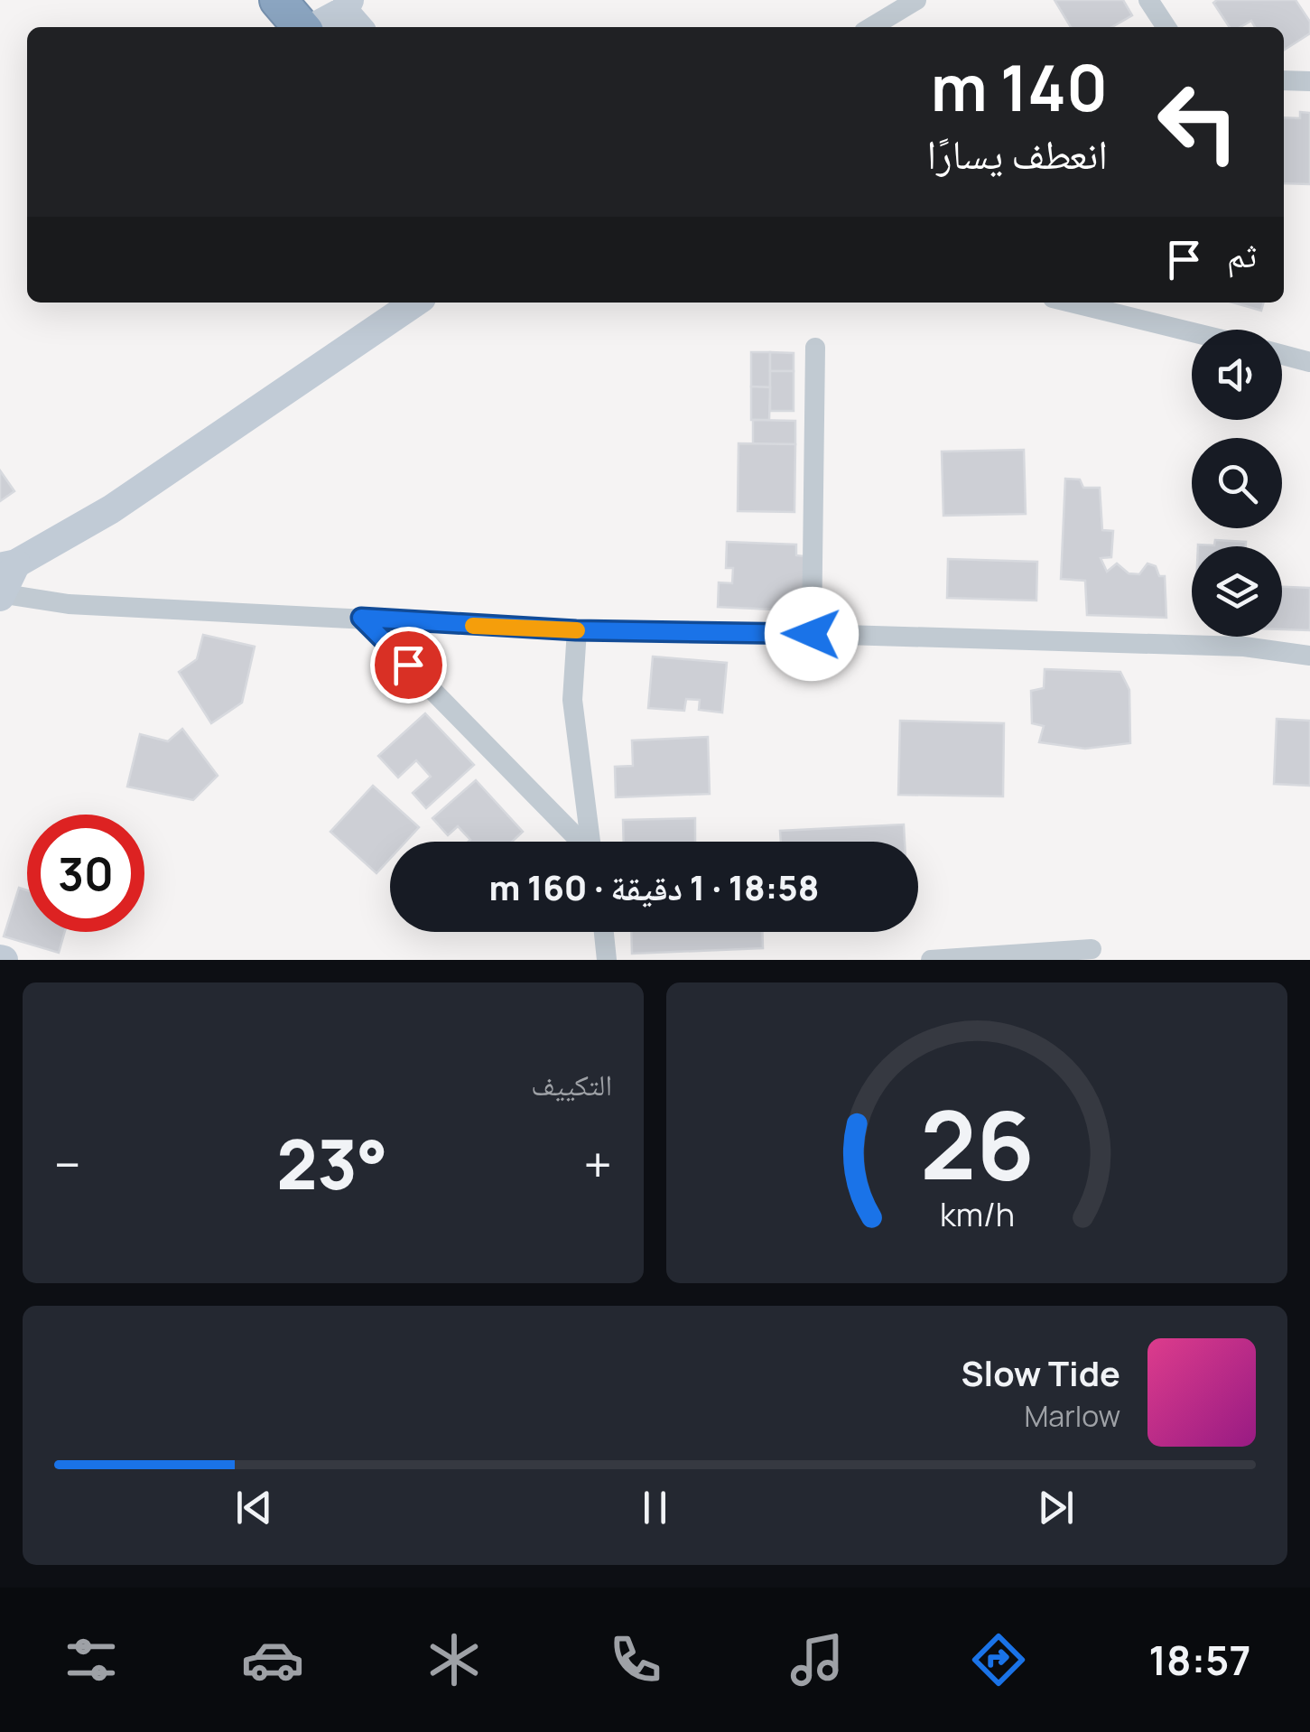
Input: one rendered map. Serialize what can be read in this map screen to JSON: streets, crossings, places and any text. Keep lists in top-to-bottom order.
{
  "page": {
    "turn": ["140 m", "انعطف يسارًا"],
    "then": "ثم",
    "limit": "30",
    "trip": "18:58 · 1 دقيقة · 160 m",
    "tile": "التكييف",
    "heat": ["−", "23°", "+"],
    "song": ["Slow Tide", "Marlow"],
    "tabs": "18:57",
    "gauge": ["26", "km/h"]
  }
}
